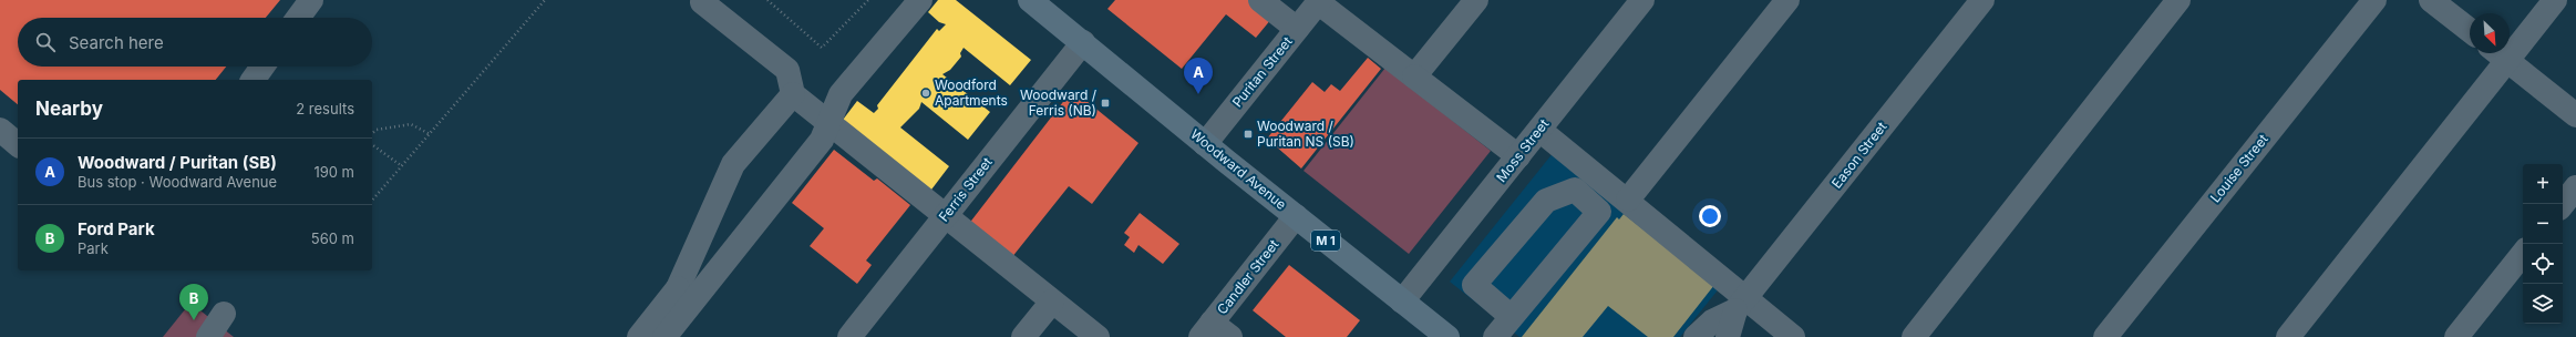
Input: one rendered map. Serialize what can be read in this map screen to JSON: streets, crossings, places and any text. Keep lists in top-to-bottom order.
{
  "streets": {
    "main road": ["Woodward Avenue", "M 1"],
    "street": [
      "Puritan Street",
      "Moss Street",
      "Eason Street",
      "Louise Street",
      "Ferris Street",
      "Candler Street"
    ]
  },
  "crossings": [
    ["Puritan Street", "Woodward Avenue"],
    ["Moss Street", "Woodward Avenue"],
    ["Woodward Avenue", "Ferris Street"],
    ["Woodward Avenue", "Candler Street"]
  ],
  "places": {
    "other": ["Woodford Apartments"],
    "transit": ["Woodward / Ferris (NB)", "Woodward / Puritan NS (SB)"]
  },
  "north": "bottom right",
  "page": {
    "search": "Search here",
    "pins": ["A", "B"],
    "heading": ["Nearby", "2 results"],
    "list": [
      {
        "mark": "A",
        "name": "Woodward / Puritan (SB)",
        "note": "Bus stop · Woodward Avenue",
        "value": "190 m"
      },
      {
        "mark": "B",
        "name": "Ford Park",
        "note": "Park",
        "value": "560 m"
      }
    ],
    "map_buttons": ["+", "−"]
  }
}
